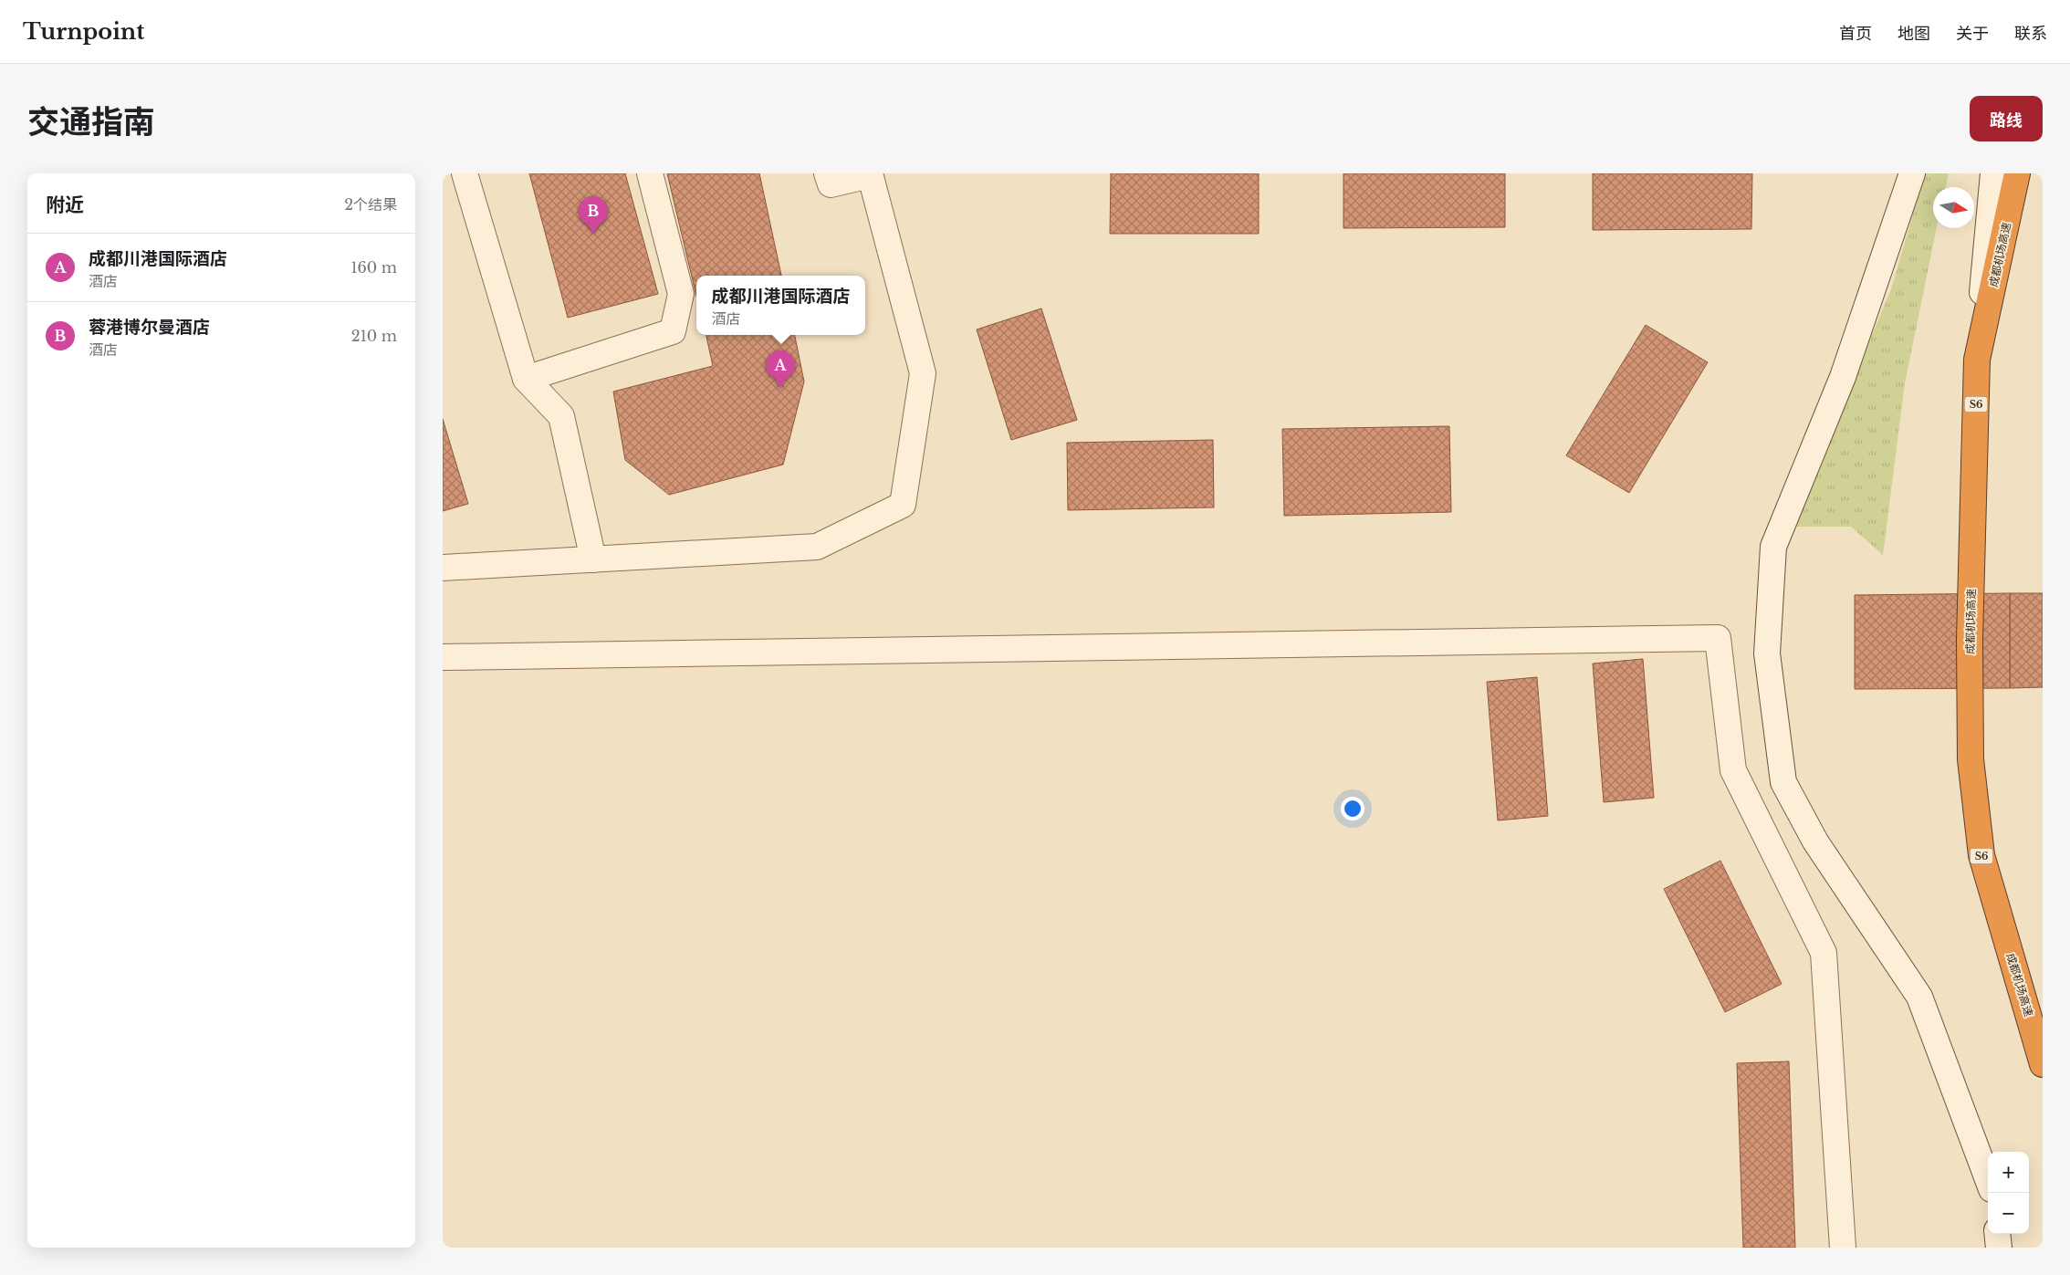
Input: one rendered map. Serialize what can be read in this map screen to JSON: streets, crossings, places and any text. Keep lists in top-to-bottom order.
{
  "streets": {
    "highway": ["成都机场高速", "S6"]
  },
  "north": "right",
  "page": {
    "header": "Turnpoint",
    "nav": [
      "首页",
      "地图",
      "关于",
      "联系"
    ],
    "title": "交通指南",
    "buttons": "路线",
    "heading": ["附近", "2个结果"],
    "pins": ["B", "A"],
    "list": [
      {
        "mark": "A",
        "name": "成都川港国际酒店",
        "note": "酒店",
        "value": "160 m"
      },
      {
        "mark": "B",
        "name": "蓉港博尔曼酒店",
        "note": "酒店",
        "value": "210 m"
      }
    ],
    "popup": ["成都川港国际酒店", "酒店"],
    "map_buttons": ["+", "−"]
  }
}
